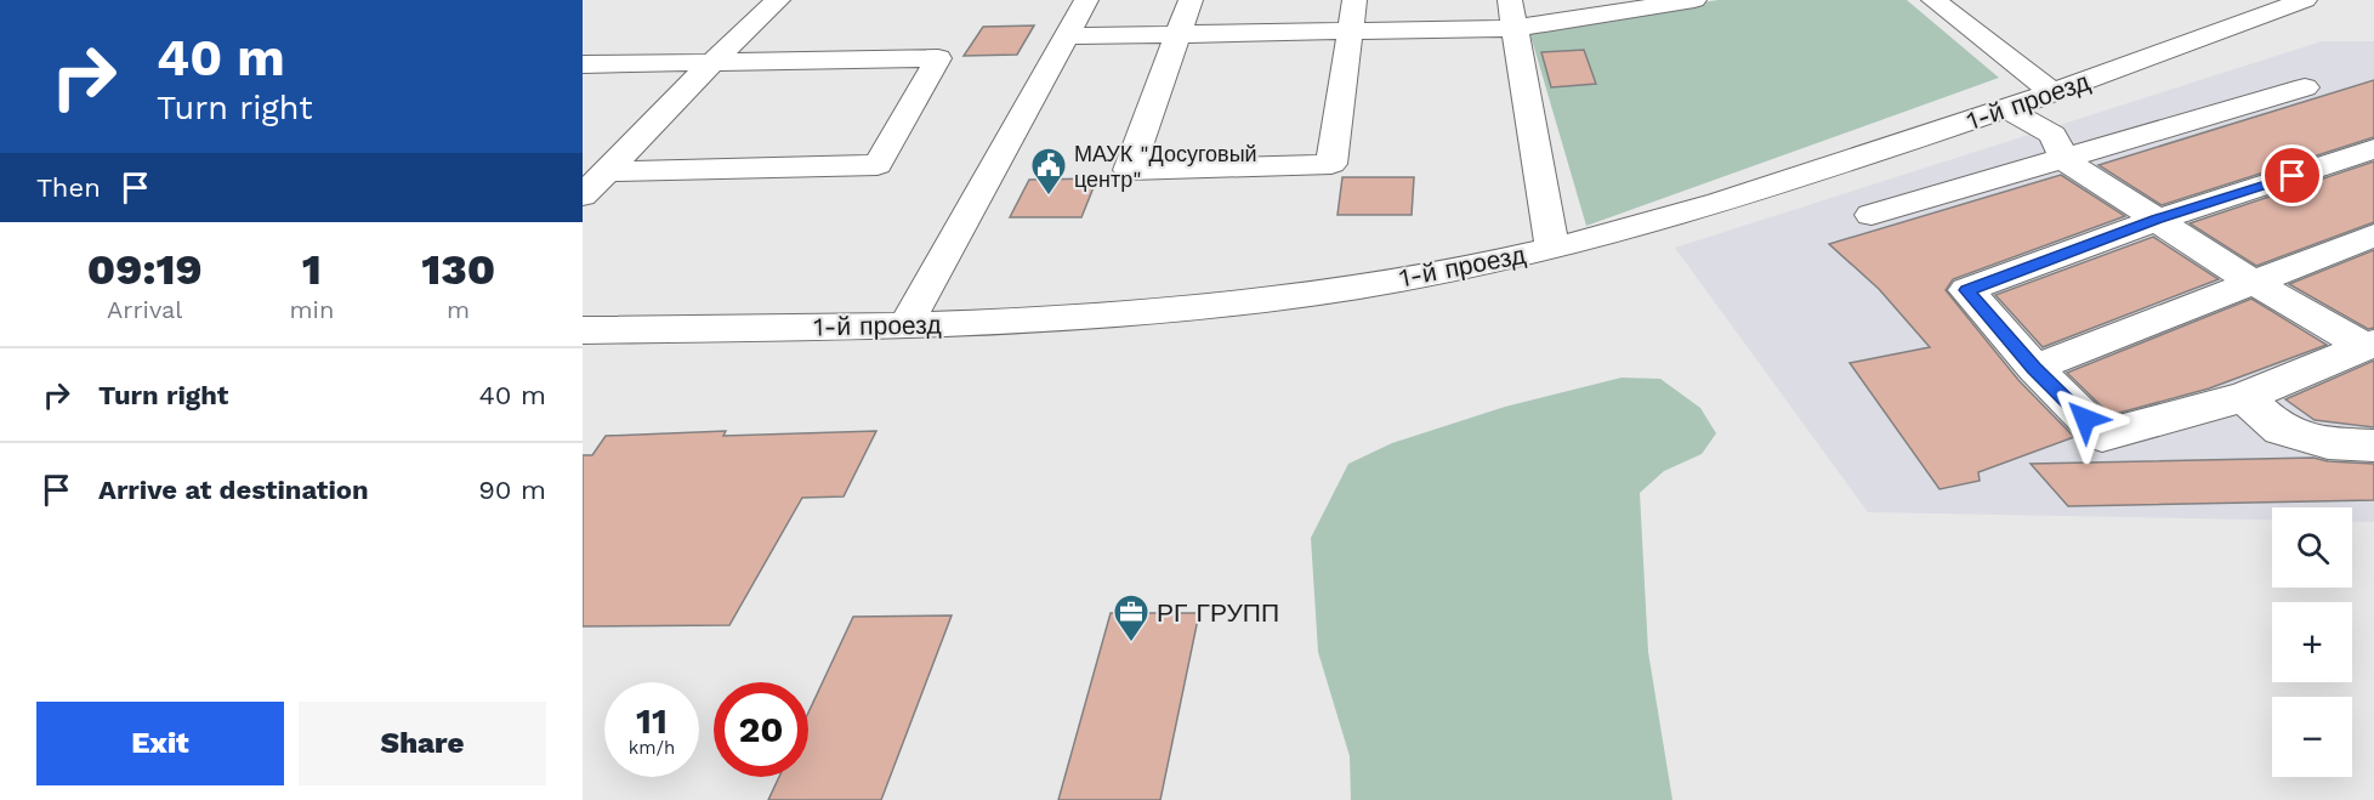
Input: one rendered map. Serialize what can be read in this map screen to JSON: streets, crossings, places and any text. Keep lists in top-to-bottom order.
{
  "streets": {
    "street": ["1-й проезд"]
  },
  "places": {
    "public building": ["МАУК \"Досуговый центр\""],
    "office": ["РГ ГРУПП"]
  },
  "page": {
    "turn": ["40 m", "Turn right"],
    "then": "Then",
    "eta": [
      "09:19",
      "Arrival",
      "1",
      "min",
      "130",
      "m"
    ],
    "list": [
      {
        "name": "Turn right",
        "value": "40 m"
      },
      {
        "name": "Arrive at destination",
        "value": "90 m"
      }
    ],
    "map_buttons": ["+", "−"],
    "speed": "11 km/h",
    "limit": "20",
    "buttons": ["Exit", "Share"]
  }
}
